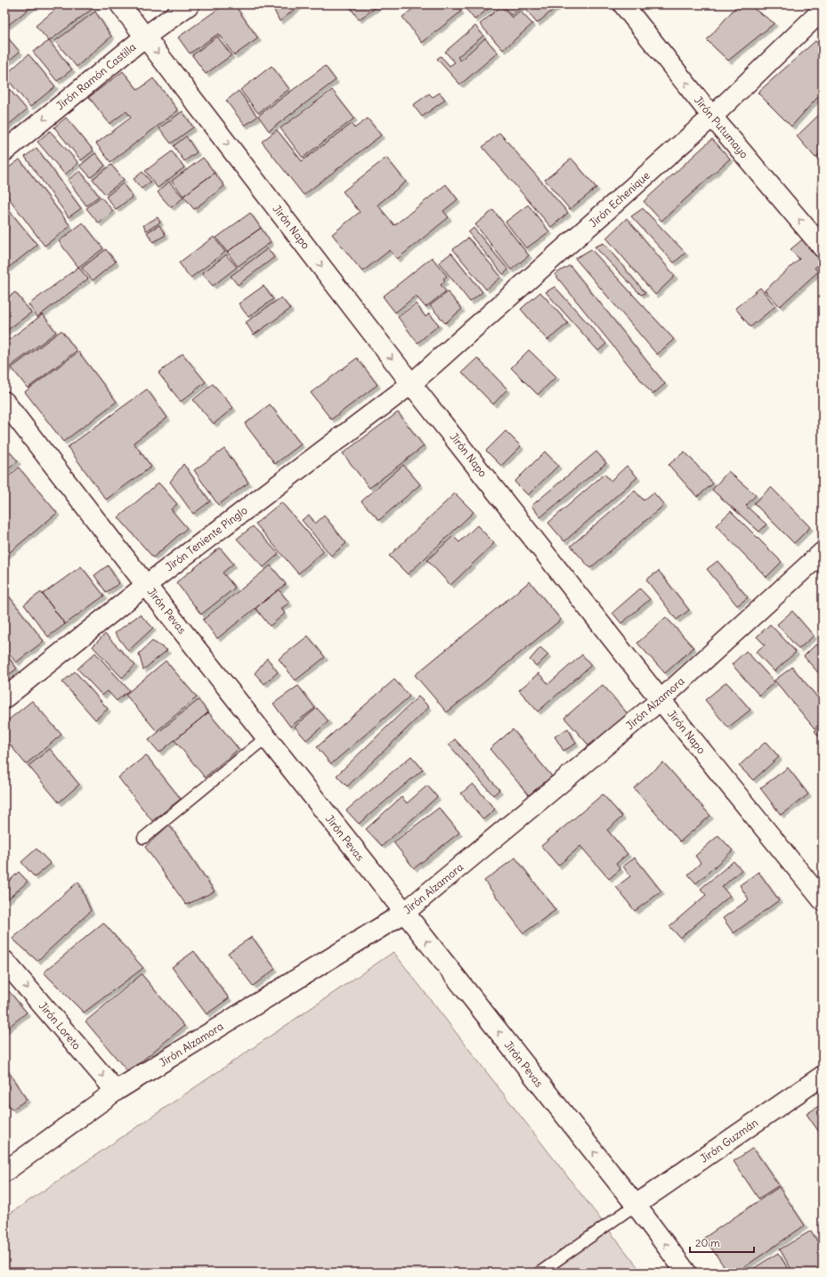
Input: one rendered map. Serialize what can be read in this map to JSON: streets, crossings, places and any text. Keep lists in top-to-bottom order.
{
  "streets": {
    "street": [
      "Jirón Ramón Castilla",
      "Jirón Putumayo",
      "Jirón Echenique",
      "Jirón Napo",
      "Jirón Teniente Pinglo",
      "Jirón Pevas",
      "Jirón Alzamora",
      "Jirón Loreto",
      "Jirón Guzmán"
    ]
  },
  "crossings": [
    ["Jirón Ramón Castilla", "Jirón Napo"],
    ["Jirón Putumayo", "Jirón Echenique"],
    ["Jirón Echenique", "Jirón Napo"],
    ["Jirón Echenique", "Jirón Teniente Pinglo"],
    ["Jirón Napo", "Jirón Teniente Pinglo"],
    ["Jirón Napo", "Jirón Alzamora"],
    ["Jirón Teniente Pinglo", "Jirón Pevas"],
    ["Jirón Pevas", "Jirón Alzamora"],
    ["Jirón Pevas", "Jirón Guzmán"],
    ["Jirón Alzamora", "Jirón Loreto"]
  ],
  "one_way": [
    "Jirón Ramón Castilla",
    "Jirón Putumayo",
    "Jirón Napo",
    "Jirón Pevas",
    "Jirón Loreto"
  ],
  "scale_bar": "20 m"
}
